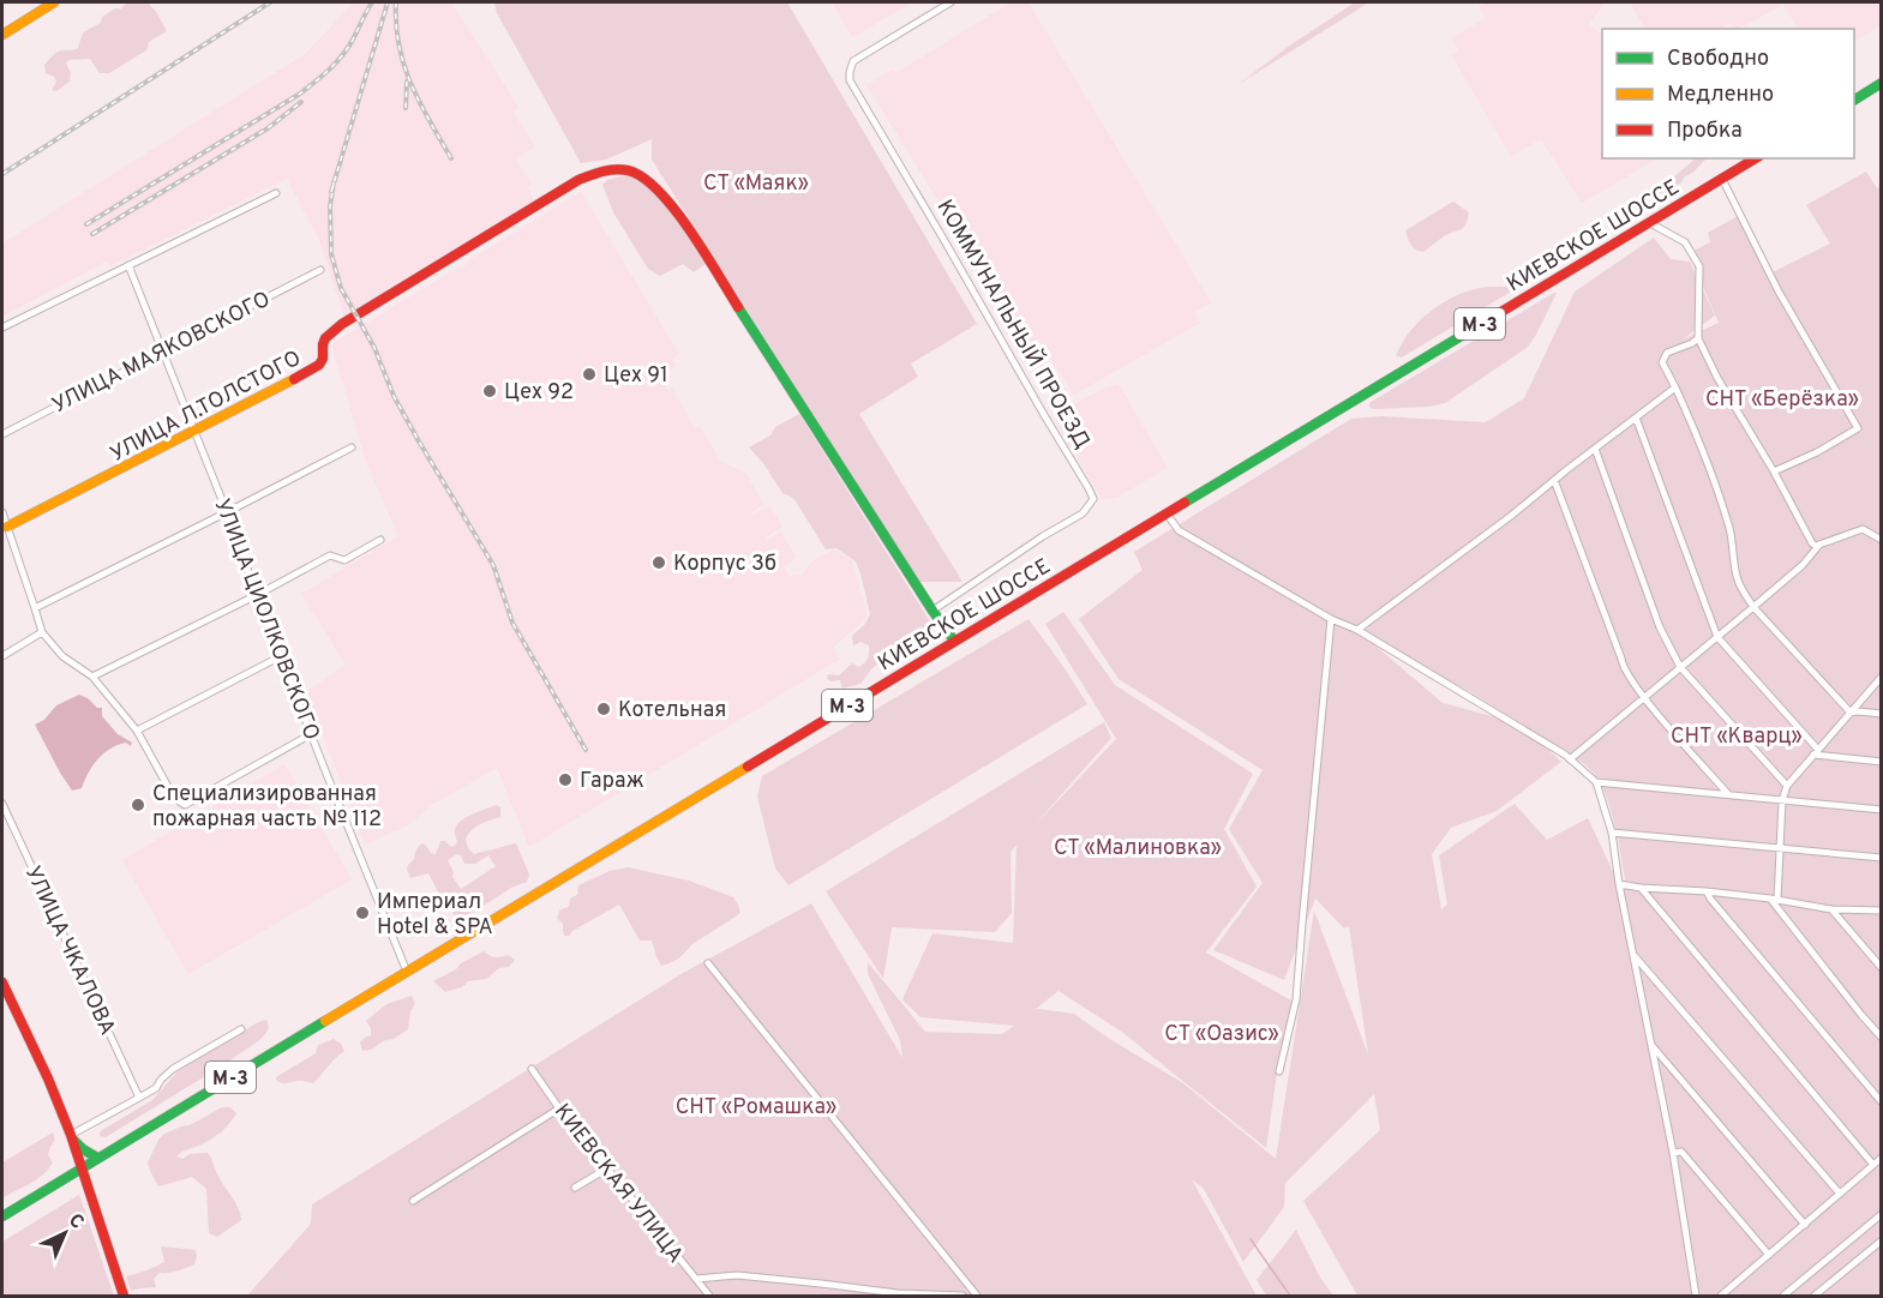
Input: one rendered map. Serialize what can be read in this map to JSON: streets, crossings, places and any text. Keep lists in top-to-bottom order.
{
  "streets": {
    "main road": ["КИЕВСКОЕ ШОССЕ", "М-3", "УЛИЦА Л.ТОЛСТОГО"],
    "street": [
      "КОММУНАЛЬНЫЙ ПРОЕЗД",
      "УЛИЦА МАЯКОВСКОГО",
      "УЛИЦА ЦИОЛКОВСКОГО",
      "УЛИЦА ЧКАЛОВА",
      "КИЕВСКАЯ УЛИЦА"
    ]
  },
  "crossings": [
    ["КИЕВСКОЕ ШОССЕ", "УЛИЦА ЦИОЛКОВСКОГО"],
    ["КОММУНАЛЬНЫЙ ПРОЕЗД", "УЛИЦА Л.ТОЛСТОГО"],
    ["УЛИЦА МАЯКОВСКОГО", "УЛИЦА ЦИОЛКОВСКОГО"],
    ["УЛИЦА Л.ТОЛСТОГО", "УЛИЦА ЦИОЛКОВСКОГО"]
  ],
  "parks": [
    "СТ «Маяк»",
    "СНТ «Берёзка»",
    "СНТ «Кварц»",
    "СТ «Малиновка»",
    "СТ «Оазис»",
    "СНТ «Ромашка»"
  ],
  "places": [
    "Цех 91",
    "Цех 92",
    "Корпус 3б",
    "Котельная",
    "Гараж",
    "Специализированная пожарная часть № 112",
    "Империал Hotel & SPA"
  ],
  "legend": ["Свободно", "Медленно", "Пробка"],
  "north": "top right"
}
